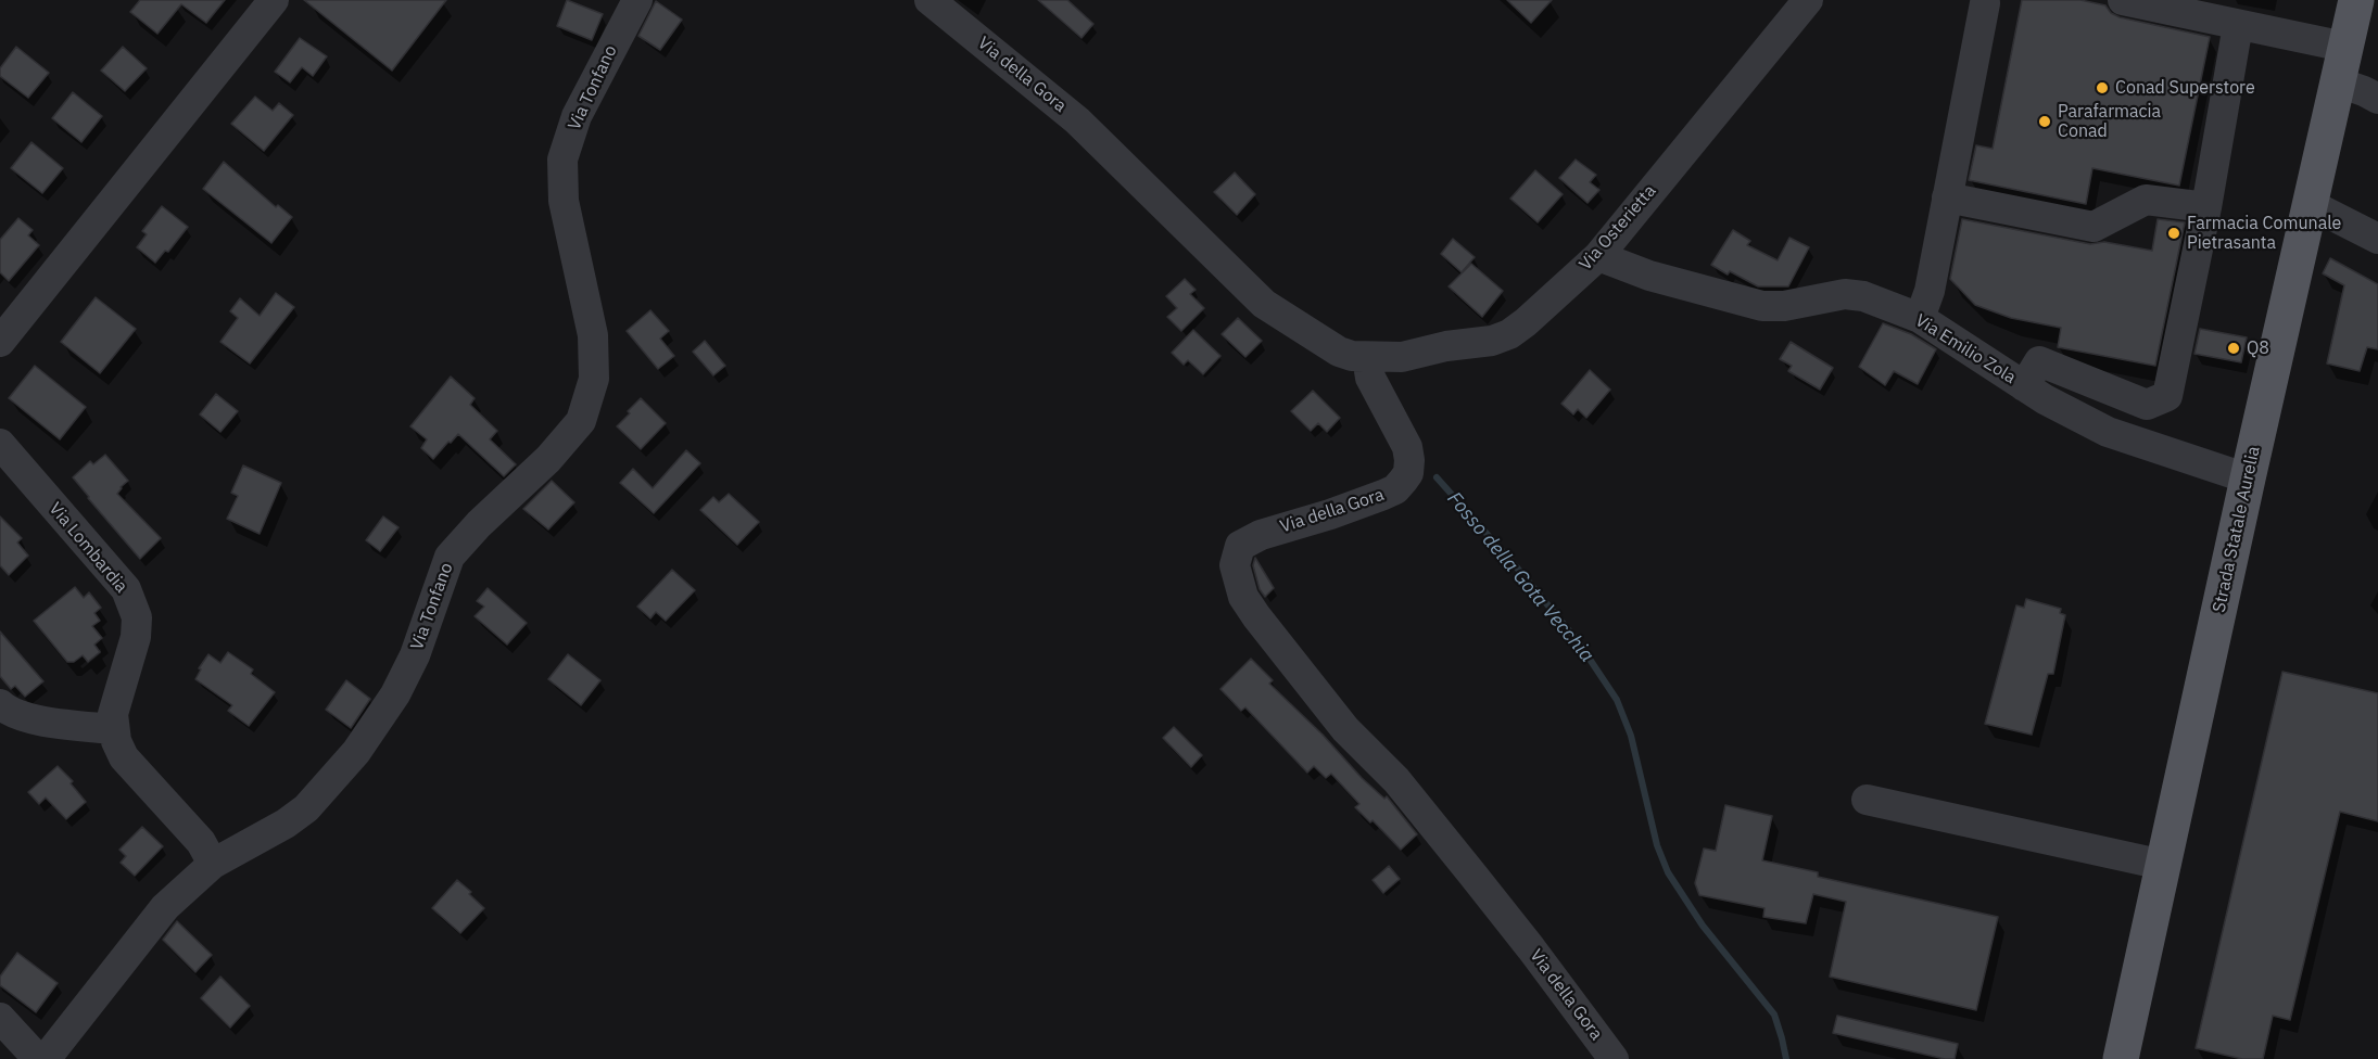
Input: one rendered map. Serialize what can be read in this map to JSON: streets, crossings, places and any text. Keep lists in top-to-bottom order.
{
  "streets": {
    "main road": ["Strada Statale Aurelia"],
    "street": [
      "Via della Gora",
      "Via Tonfano",
      "Via Osterietta",
      "Via Emilio Zola",
      "Via Lombardia"
    ]
  },
  "crossings": [
    ["Via della Gora", "Via Osterietta"],
    ["Via Osterietta", "Via Emilio Zola"],
    ["Via Emilio Zola", "Strada Statale Aurelia"]
  ],
  "water": ["Fosso della Gota Vecchia"],
  "places": [
    "Conad Superstore",
    "Parafarmacia Conad",
    "Farmacia Comunale Pietrasanta",
    "Q8"
  ]
}
